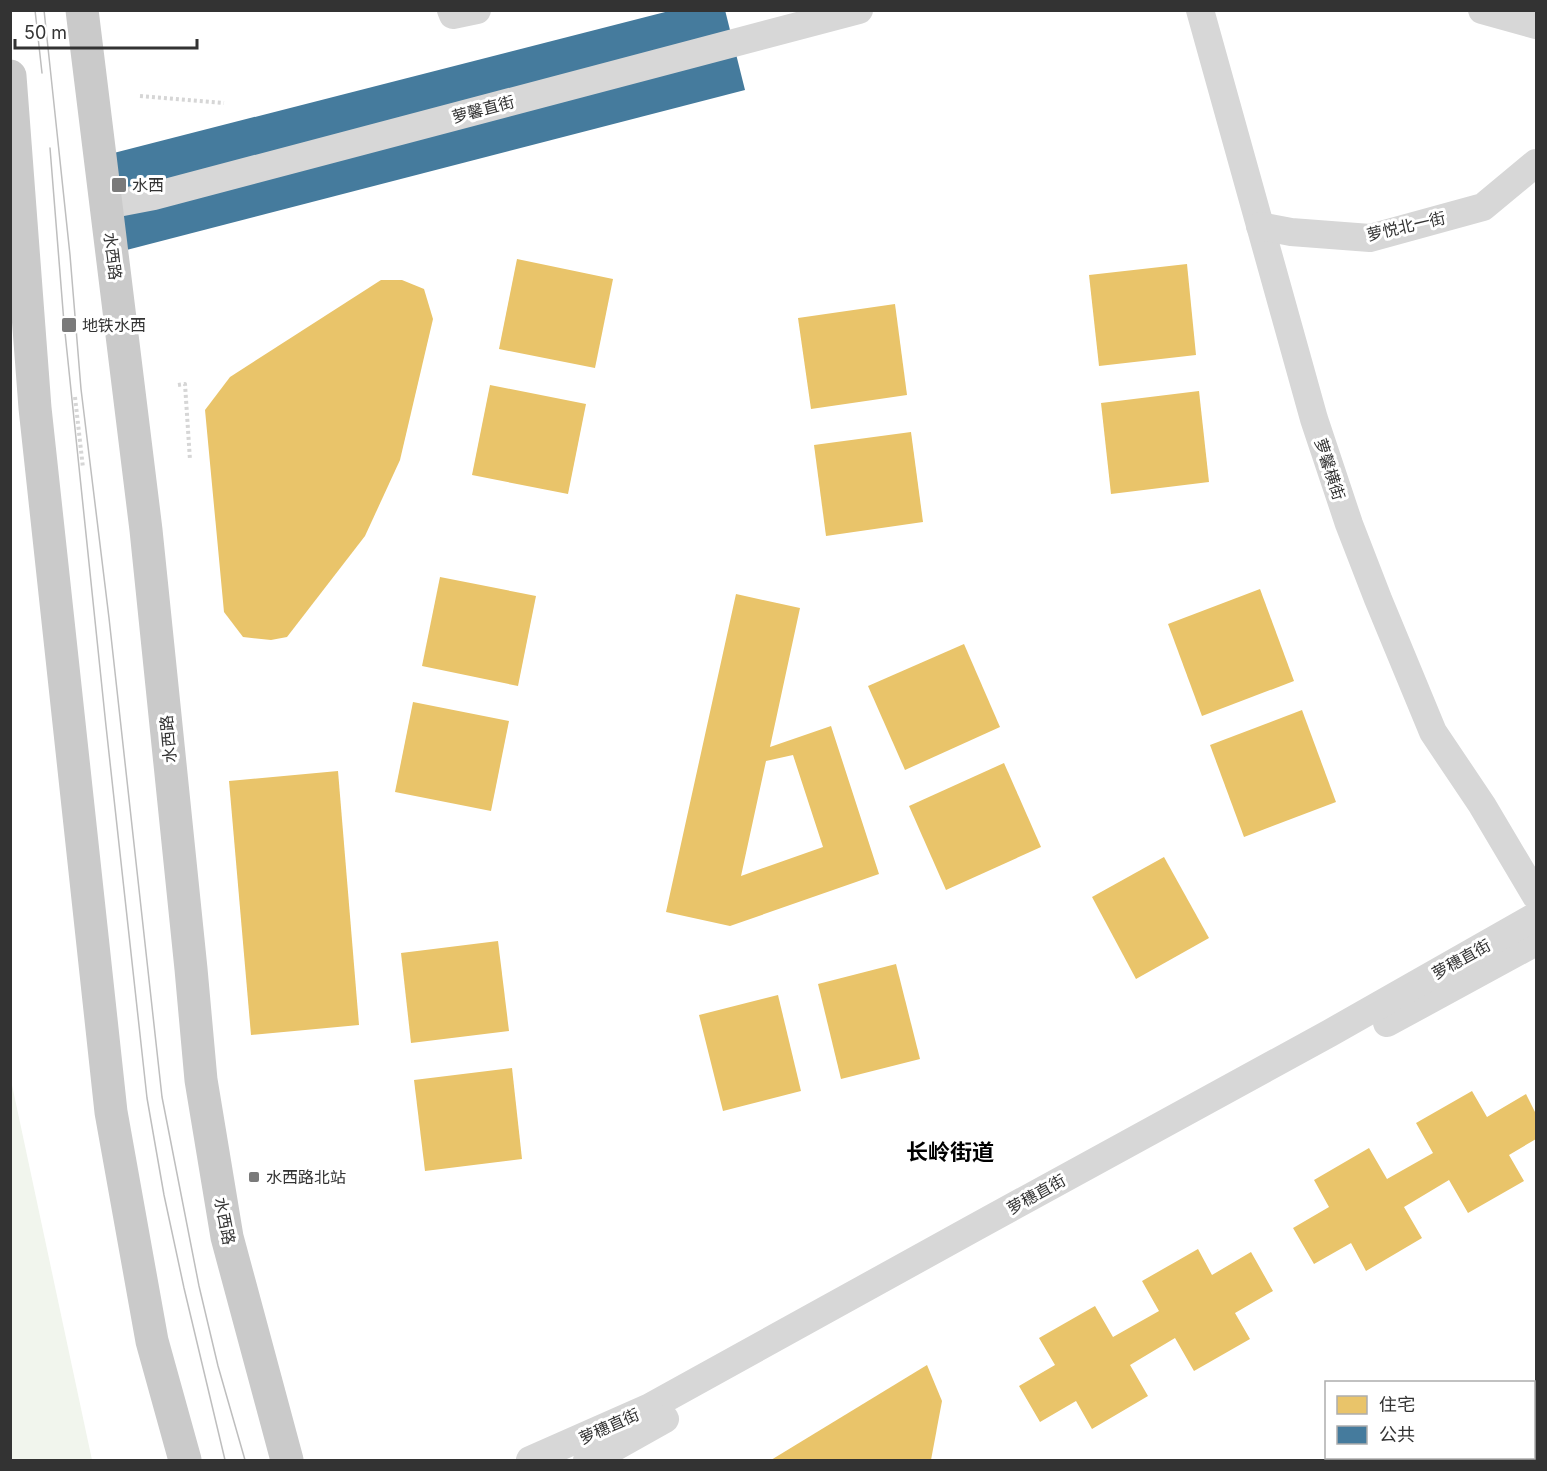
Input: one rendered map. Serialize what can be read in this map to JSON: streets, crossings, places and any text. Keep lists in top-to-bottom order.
{
  "streets": {
    "main road": ["水西路"],
    "street": [
      "萝馨直街",
      "萝悦北一街",
      "萝馨横街",
      "萝穗直街"
    ]
  },
  "crossings": [
    ["萝馨直街", "水西路"],
    ["萝悦北一街", "萝馨横街"]
  ],
  "districts": ["长岭街道"],
  "places": {
    "transit": ["水西", "地铁水西", "水西路北站"]
  },
  "legend": ["住宅", "公共"],
  "scale_bar": "50 m"
}
